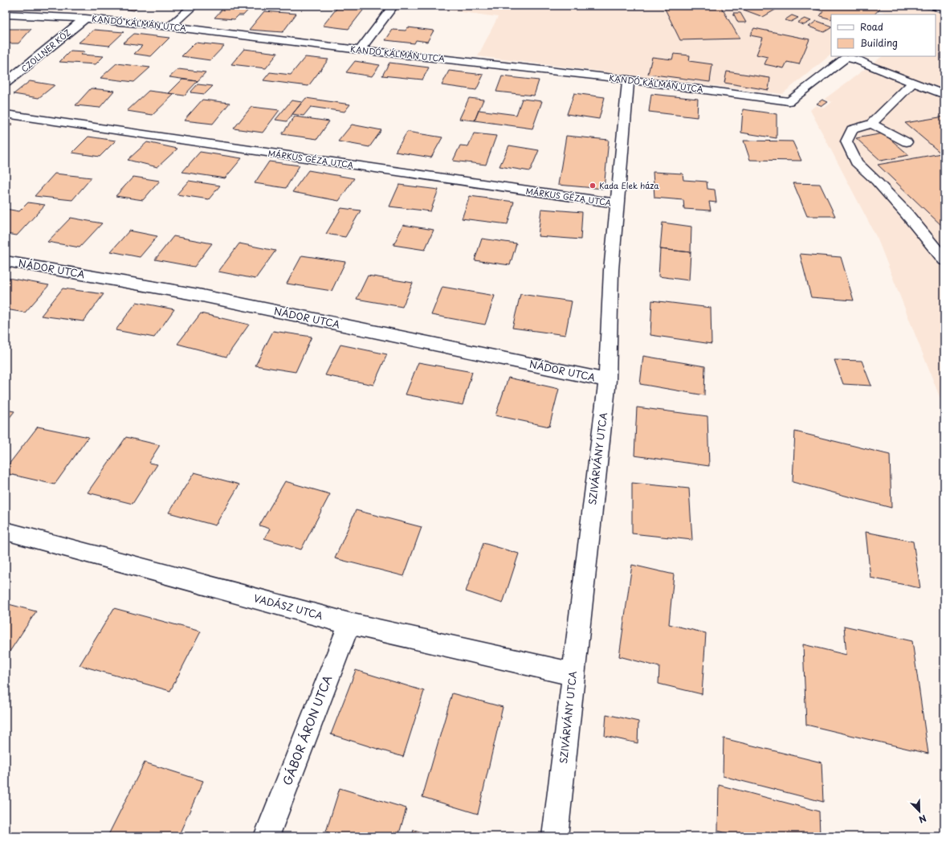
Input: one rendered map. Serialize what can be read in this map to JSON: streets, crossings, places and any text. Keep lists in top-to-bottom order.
{
  "streets": {
    "street": [
      "KANDÓ KÁLMÁN UTCA",
      "CZOLLNER KÖZ",
      "MÁRKUS GÉZA UTCA",
      "NÁDOR UTCA",
      "SZIVÁRVÁNY UTCA",
      "VADÁSZ UTCA",
      "GÁBOR ÁRON UTCA"
    ]
  },
  "crossings": [
    ["KANDÓ KÁLMÁN UTCA", "CZOLLNER KÖZ"],
    ["KANDÓ KÁLMÁN UTCA", "SZIVÁRVÁNY UTCA"],
    ["MÁRKUS GÉZA UTCA", "SZIVÁRVÁNY UTCA"],
    ["NÁDOR UTCA", "SZIVÁRVÁNY UTCA"],
    ["SZIVÁRVÁNY UTCA", "VADÁSZ UTCA"],
    ["VADÁSZ UTCA", "GÁBOR ÁRON UTCA"]
  ],
  "places": ["Kada Elek háza"],
  "legend": ["Road", "Building"],
  "north": "bottom right"
}
